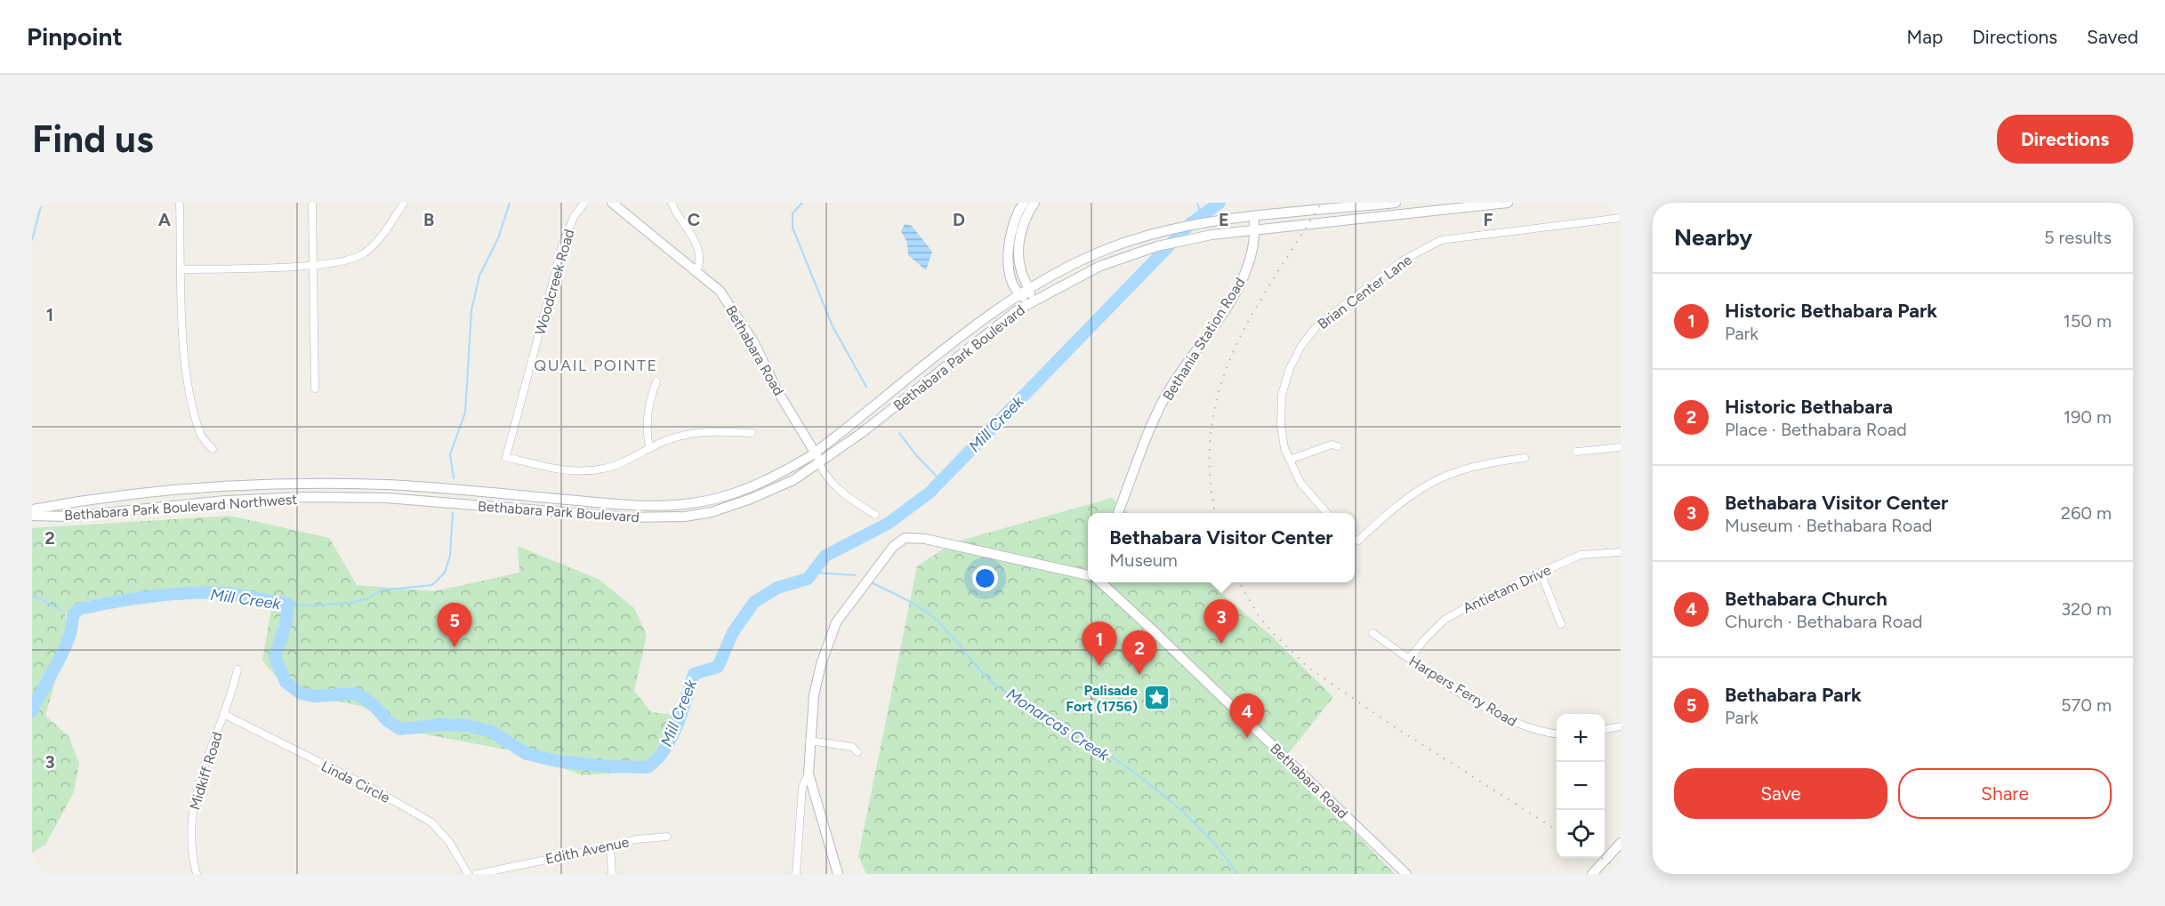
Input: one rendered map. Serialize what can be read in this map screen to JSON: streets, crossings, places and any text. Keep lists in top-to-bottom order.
{
  "streets": {
    "street": [
      "Woodcreek Road",
      "Brian Center Lane",
      "Bethania Station Road",
      "Bethabara Road",
      "Bethabara Park Boulevard",
      "Bethabara Park Boulevard Northwest",
      "Antietam Drive",
      "Harpers Ferry Road",
      "Midkiff Road",
      "Linda Circle",
      "Edith Avenue"
    ]
  },
  "crossings": [
    ["Bethania Station Road", "Bethabara Park Boulevard"],
    ["Bethabara Road", "Bethabara Park Boulevard"],
    ["Bethabara Park Boulevard", "Bethabara Park Boulevard Northwest"],
    ["Antietam Drive", "Harpers Ferry Road"],
    ["Midkiff Road", "Linda Circle"]
  ],
  "districts": ["QUAIL POINTE"],
  "water": ["Mill Creek", "Monarcas Creek"],
  "places": {
    "place": ["Palisade Fort (1756)"]
  },
  "page": {
    "header": "Pinpoint",
    "nav": ["Map", "Directions", "Saved"],
    "buttons": [
      "Directions",
      ["Save", "Share"]
    ],
    "title": "Find us",
    "heading": ["Nearby", "5 results"],
    "list": [
      {
        "mark": "1",
        "name": "Historic Bethabara Park",
        "note": "Park",
        "value": "150 m"
      },
      {
        "mark": "2",
        "name": "Historic Bethabara",
        "note": "Place · Bethabara Road",
        "value": "190 m"
      },
      {
        "mark": "3",
        "name": "Bethabara Visitor Center",
        "note": "Museum · Bethabara Road",
        "value": "260 m"
      },
      {
        "mark": "4",
        "name": "Bethabara Church",
        "note": "Church · Bethabara Road",
        "value": "320 m"
      },
      {
        "mark": "5",
        "name": "Bethabara Park",
        "note": "Park",
        "value": "570 m"
      }
    ],
    "popup": ["Bethabara Visitor Center", "Museum"],
    "pins": [
      "3",
      "5",
      "1",
      "2",
      "4"
    ],
    "map_buttons": ["+", "−"]
  },
  "grid": {
    "columns": [
      "A",
      "B",
      "C",
      "D",
      "E",
      "F"
    ],
    "rows": ["1", "2", "3"]
  }
}
